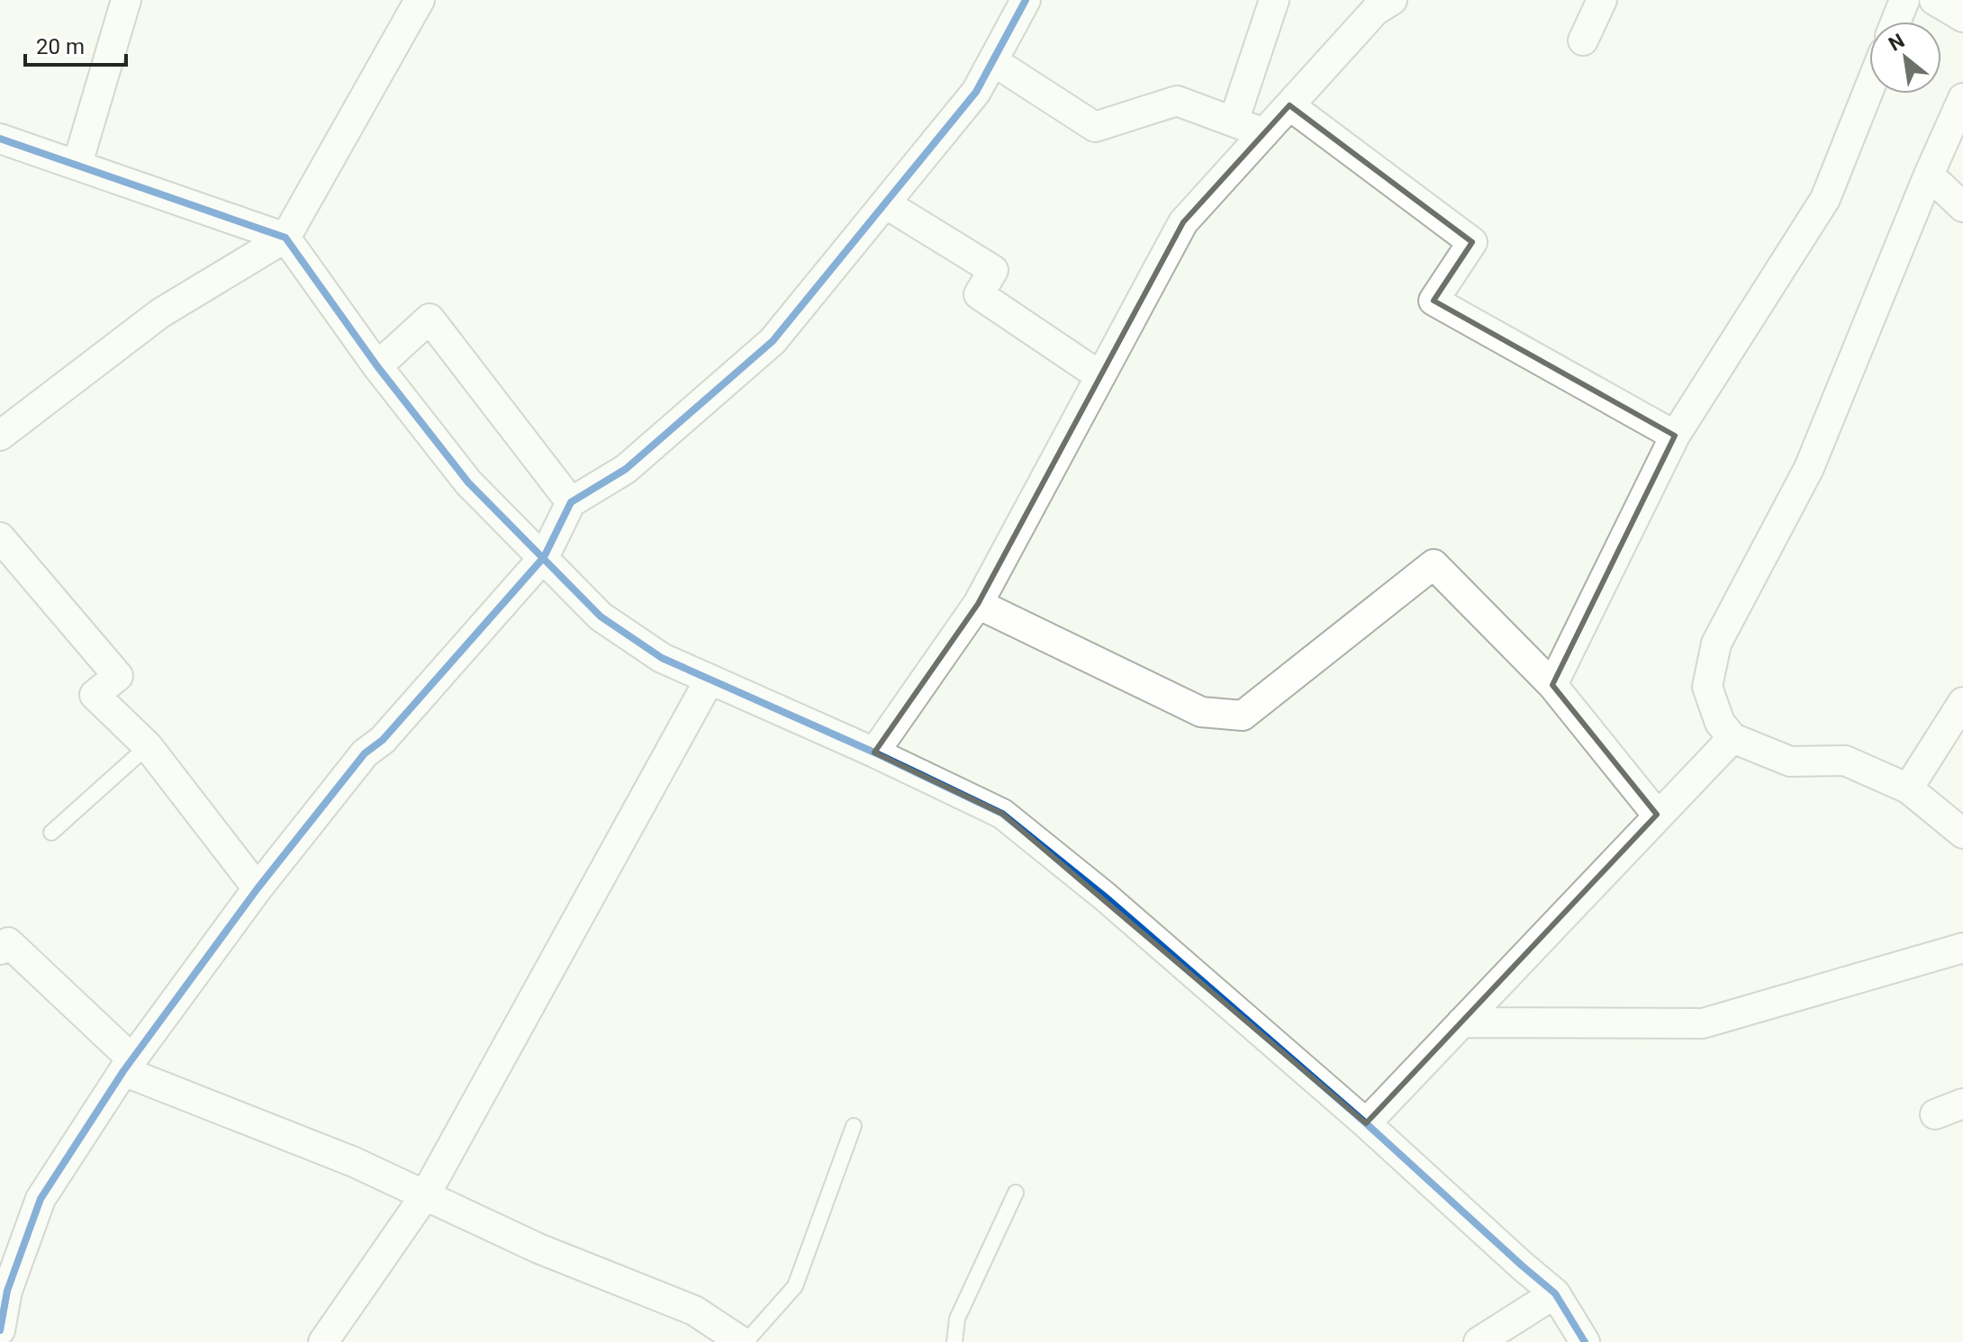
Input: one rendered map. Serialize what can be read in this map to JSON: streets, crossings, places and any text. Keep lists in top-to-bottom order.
{
  "scale_bar": "20 m",
  "north": "top left"
}
